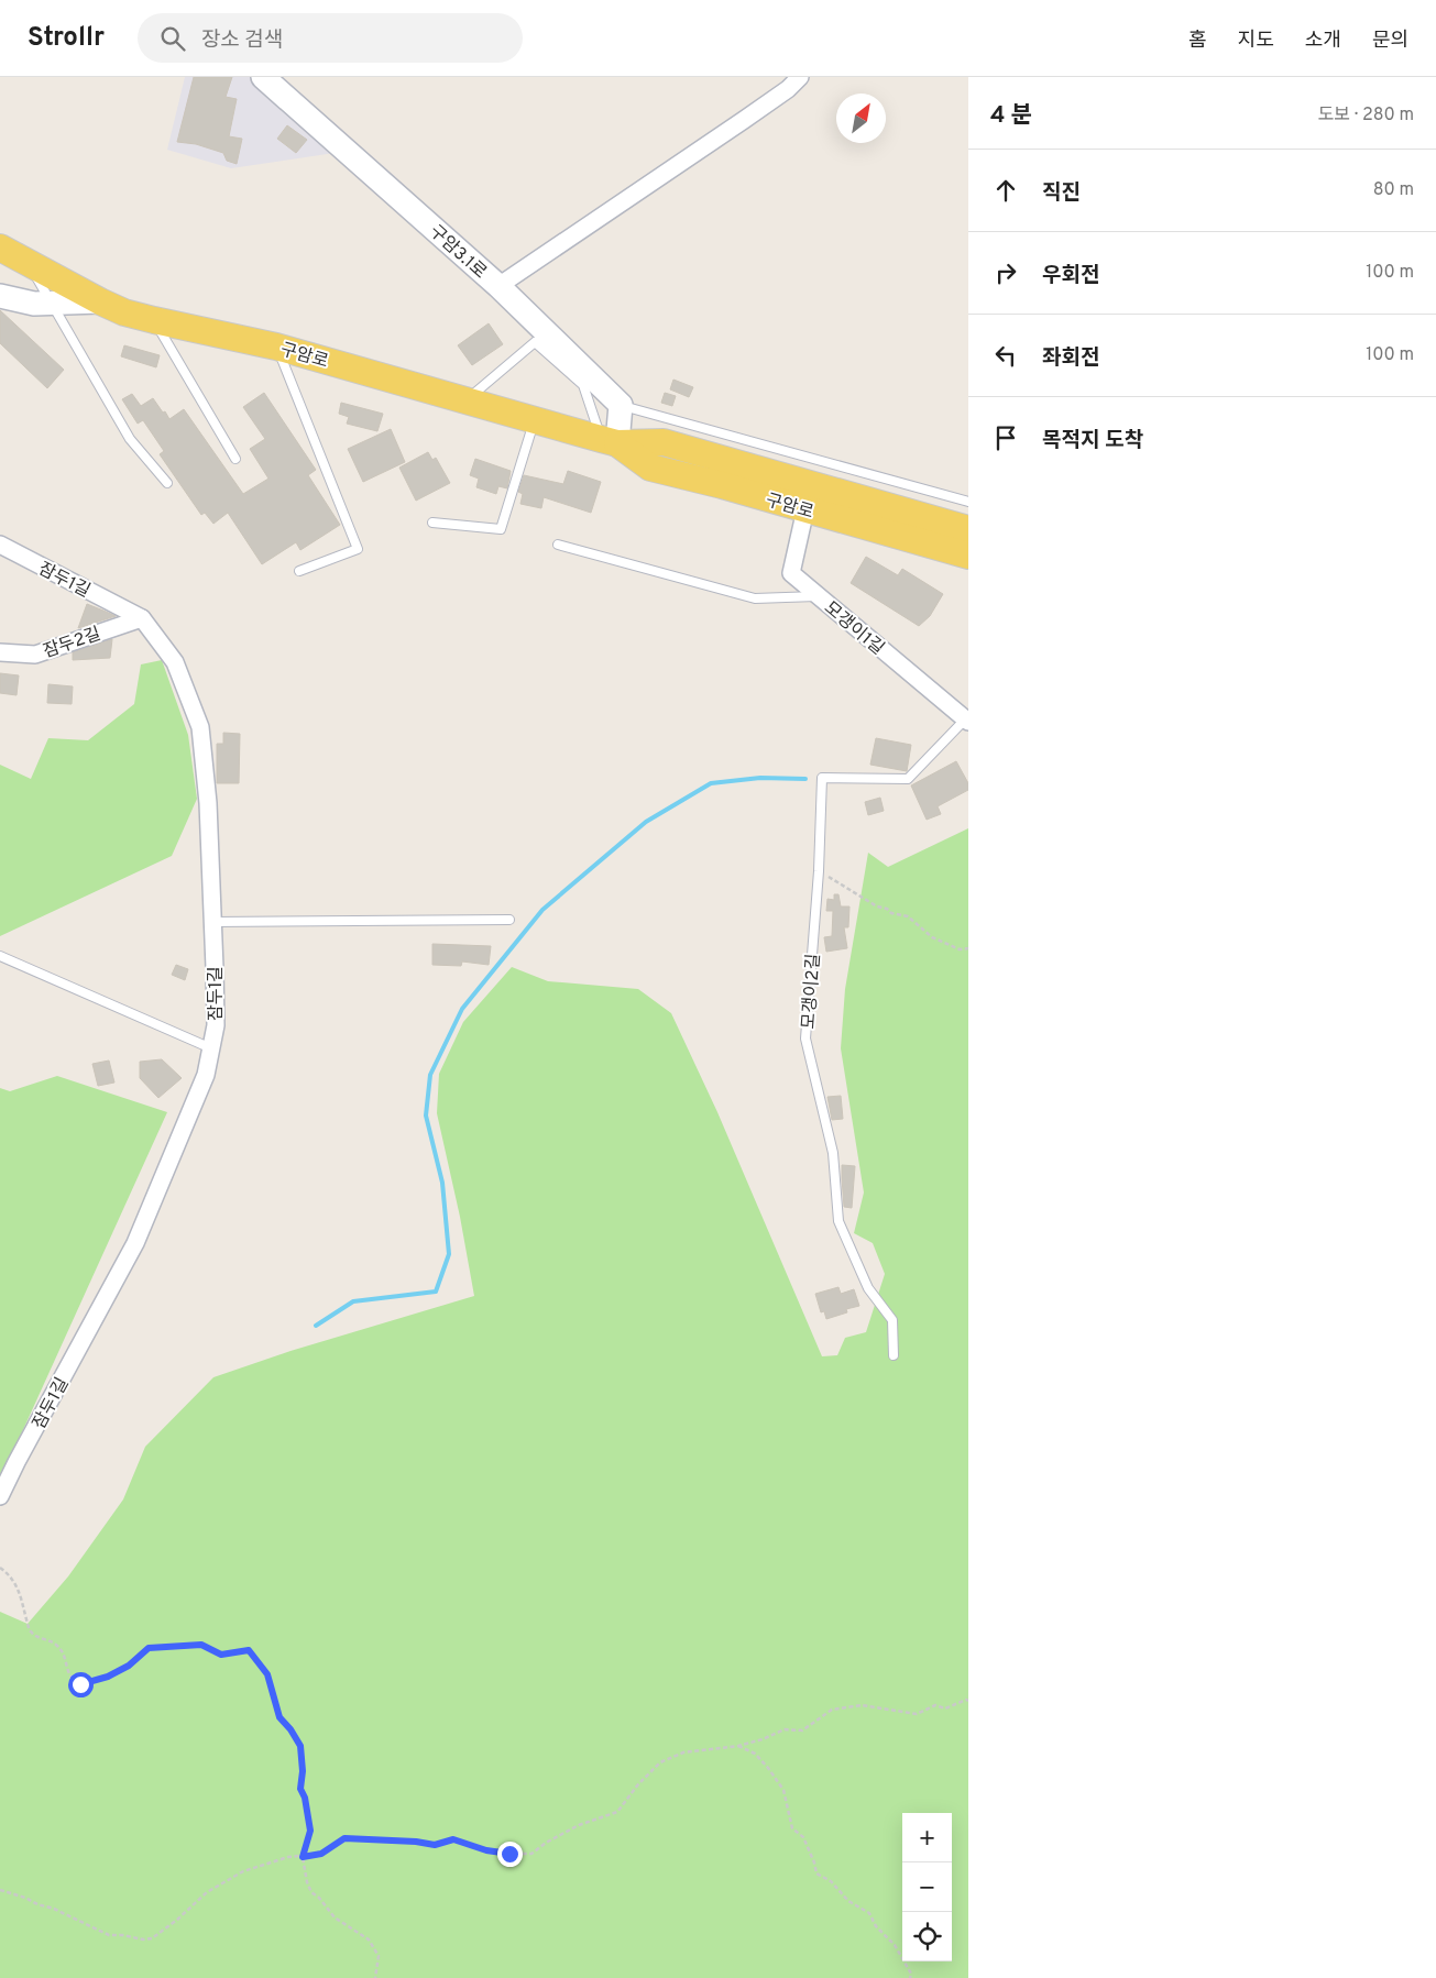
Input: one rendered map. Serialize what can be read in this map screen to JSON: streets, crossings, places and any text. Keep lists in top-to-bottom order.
{
  "streets": {
    "main road": ["구암로"],
    "street": [
      "구암3.1로",
      "잠두1길",
      "모갱이1길",
      "잠두2길"
    ],
    "lane": ["모갱이2길"]
  },
  "crossings": [
    ["구암로", "모갱이1길"],
    ["잠두1길", "잠두2길"],
    ["모갱이1길", "모갱이2길"]
  ],
  "north": "top right",
  "page": {
    "header": "Strollr",
    "search": "장소 검색",
    "nav": [
      "홈",
      "지도",
      "소개",
      "문의"
    ],
    "heading": ["4 분", "도보 · 280 m"],
    "list": [
      ["직진", "80 m"],
      ["우회전", "100 m"],
      ["좌회전", "100 m"],
      "목적지 도착"
    ],
    "map_buttons": ["+", "−"]
  }
}
